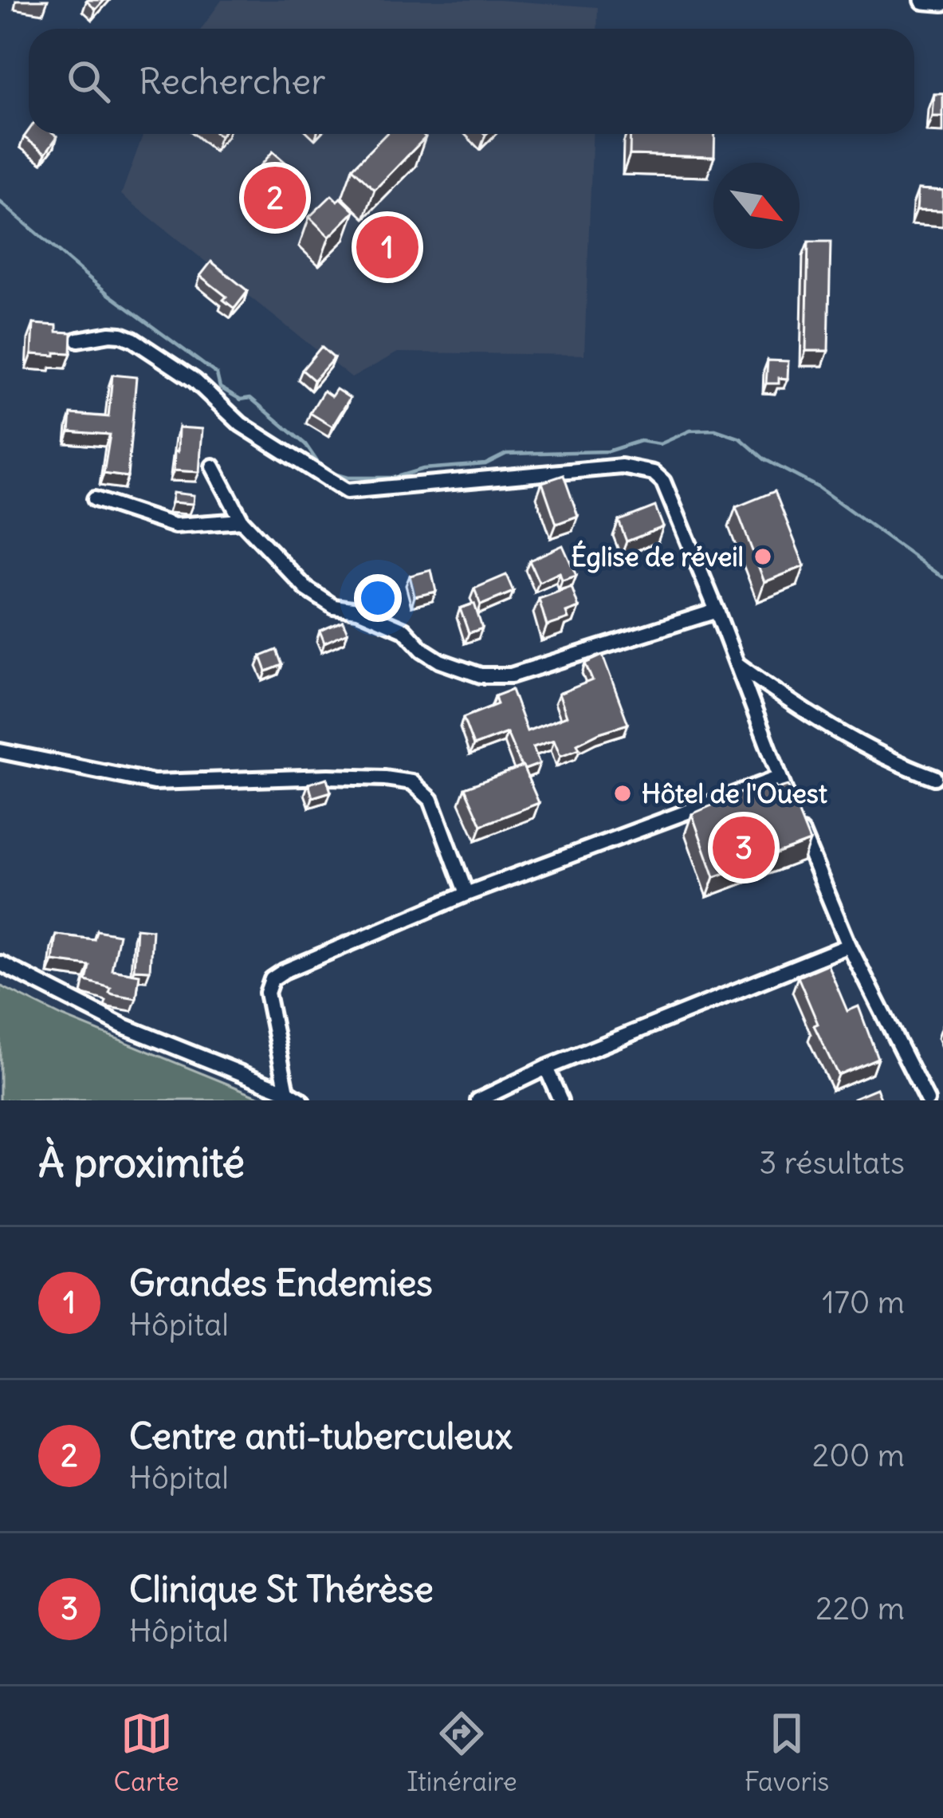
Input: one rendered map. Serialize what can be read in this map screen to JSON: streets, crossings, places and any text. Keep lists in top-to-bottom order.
{
  "places": ["Église de réveil", "Hôtel de l'Ouest"],
  "north": "bottom right",
  "page": {
    "search": "Rechercher",
    "pins": ["2", "1", "3"],
    "heading": ["À proximité", "3 résultats"],
    "list": [
      {
        "mark": "1",
        "name": "Grandes Endemies",
        "note": "Hôpital",
        "value": "170 m"
      },
      {
        "mark": "2",
        "name": "Centre anti-tuberculeux",
        "note": "Hôpital",
        "value": "200 m"
      },
      {
        "mark": "3",
        "name": "Clinique St Thérèse",
        "note": "Hôpital",
        "value": "220 m"
      }
    ],
    "nav": ["Carte", "Itinéraire", "Favoris"]
  }
}
